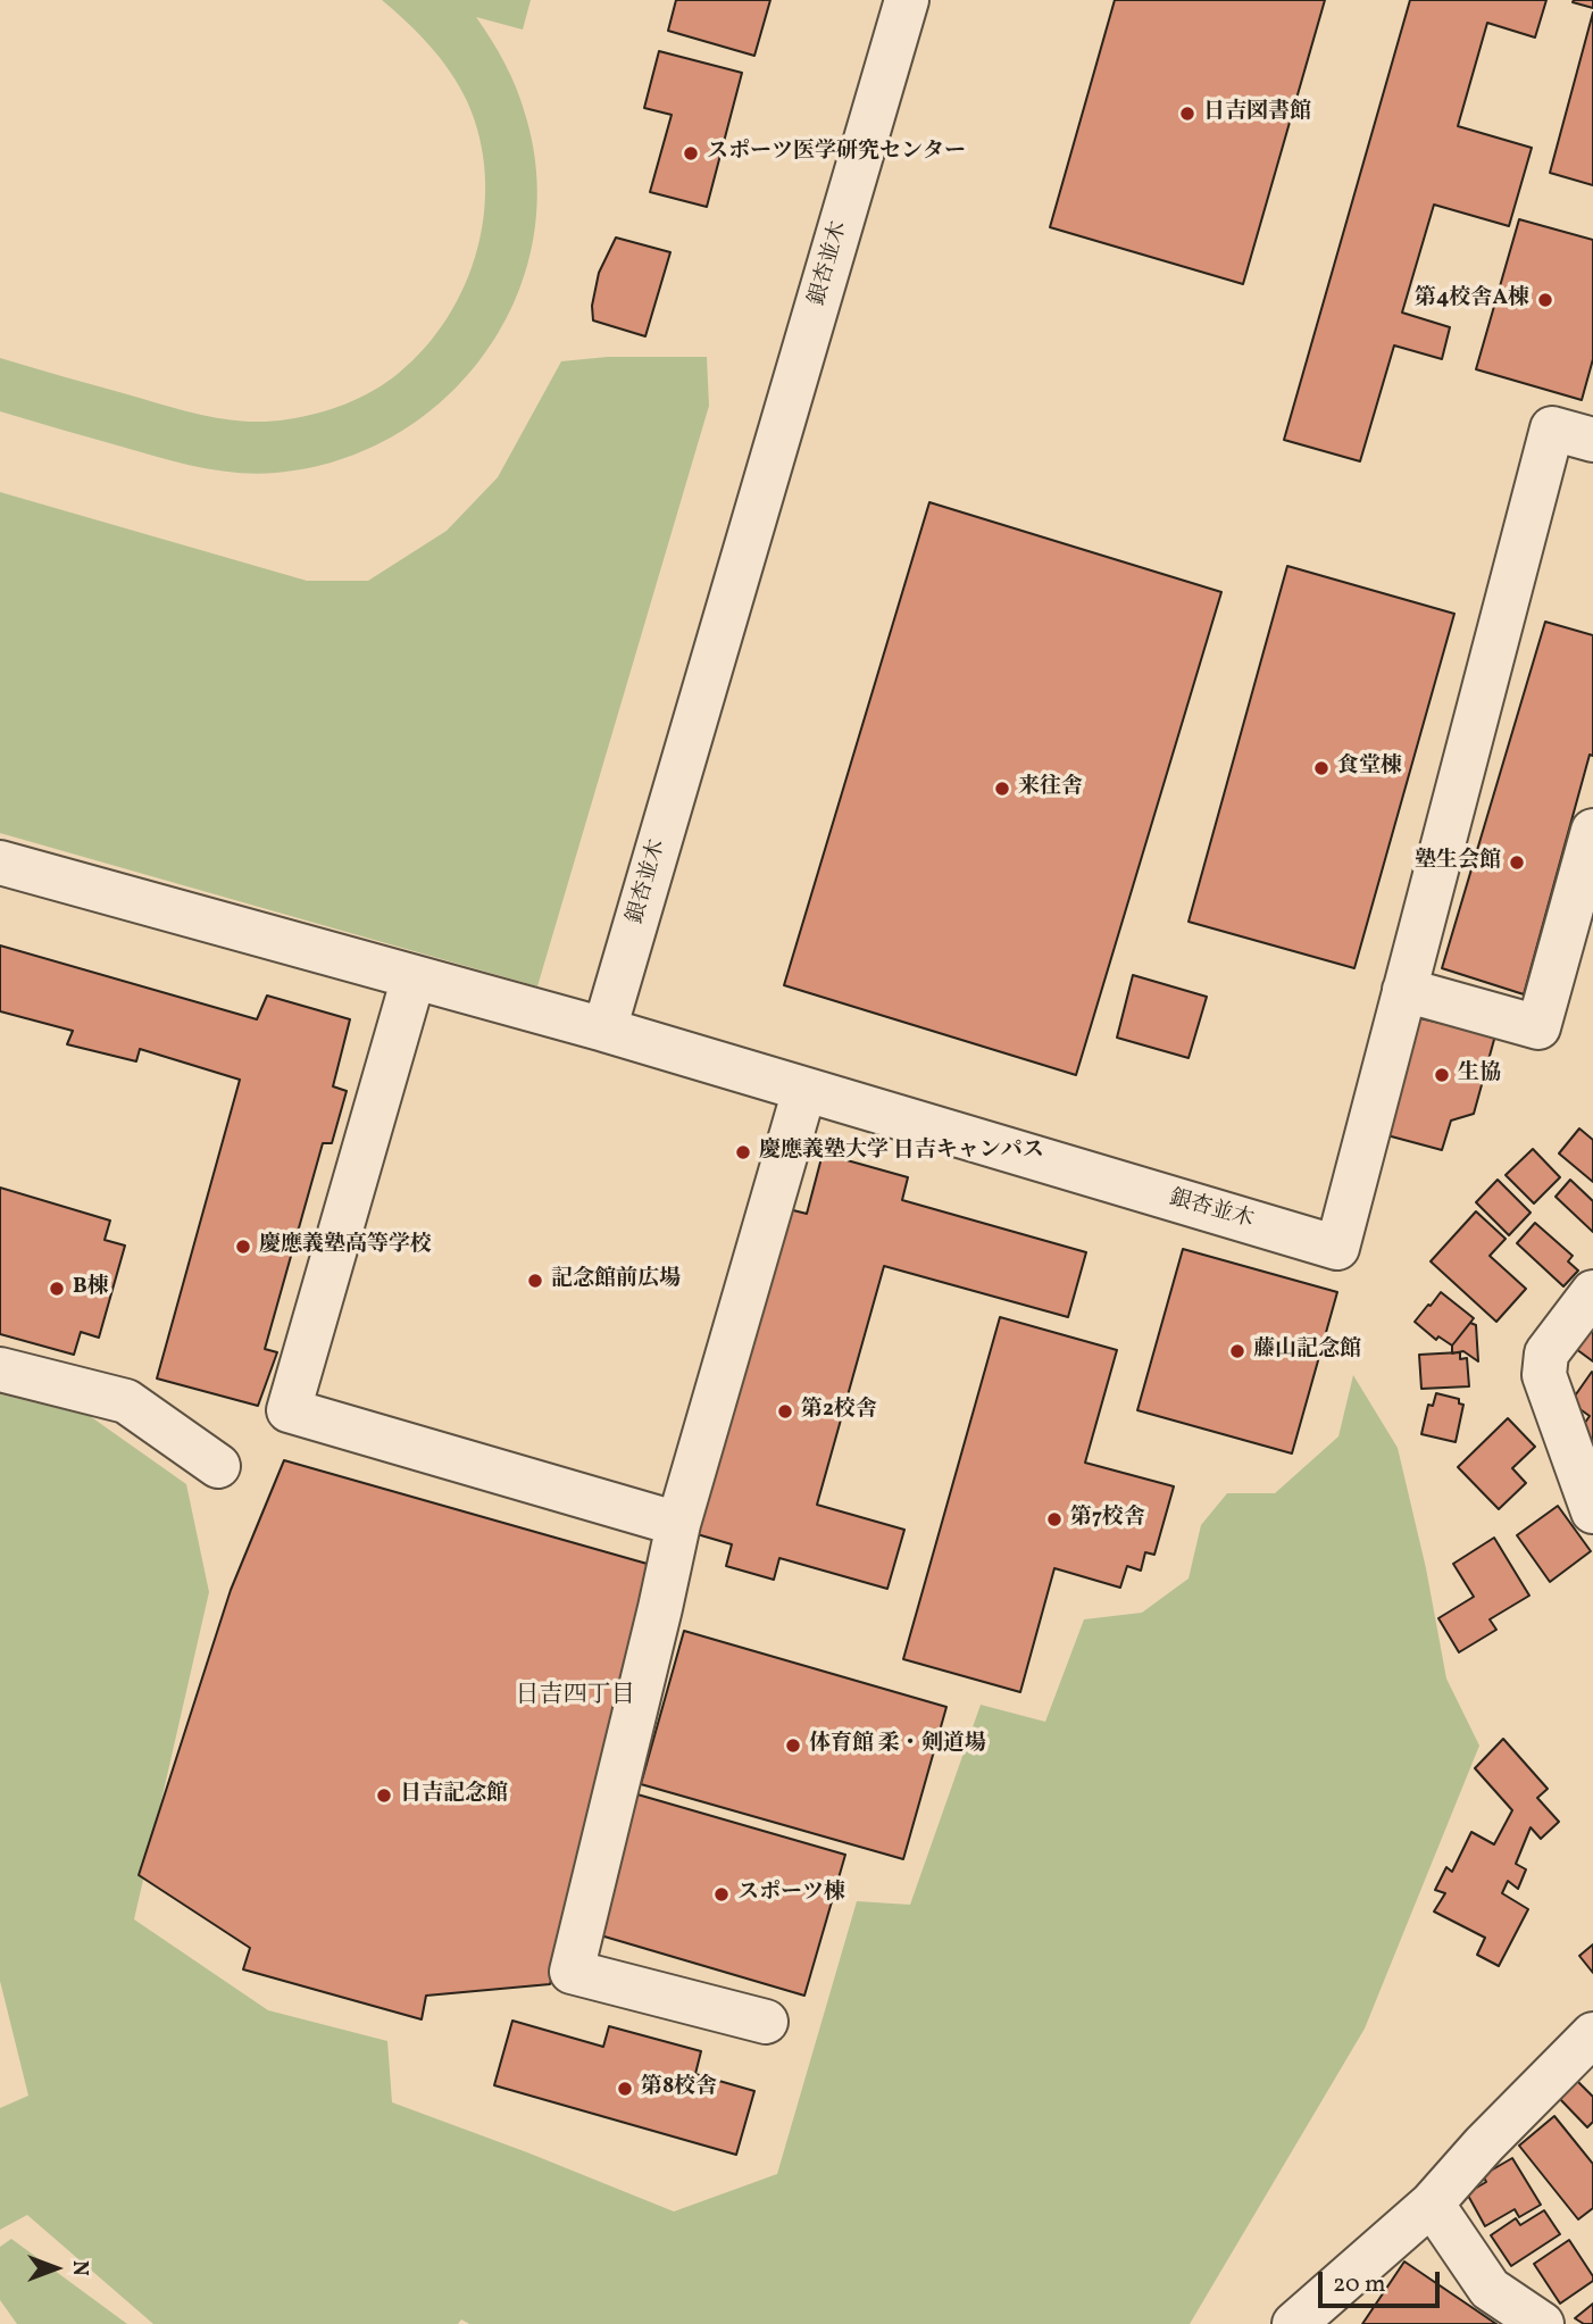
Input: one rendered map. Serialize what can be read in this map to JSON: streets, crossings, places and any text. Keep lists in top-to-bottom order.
{
  "streets": {
    "street": ["銀杏並木"]
  },
  "districts": ["日吉四丁目"],
  "places": [
    "日吉図書館",
    "スポーツ医学研究センター",
    "第4校舎A棟",
    "食堂棟",
    "来往舎",
    "塾生会館",
    "生協",
    "慶應義塾大学 日吉キャンパス",
    "慶應義塾高等学校",
    "記念館前広場",
    "B棟",
    "藤山記念館",
    "第2校舎",
    "第7校舎",
    "体育館 柔・剣道場",
    "日吉記念館",
    "スポーツ棟",
    "第8校舎"
  ],
  "scale_bar": "20 m",
  "north": "right"
}
